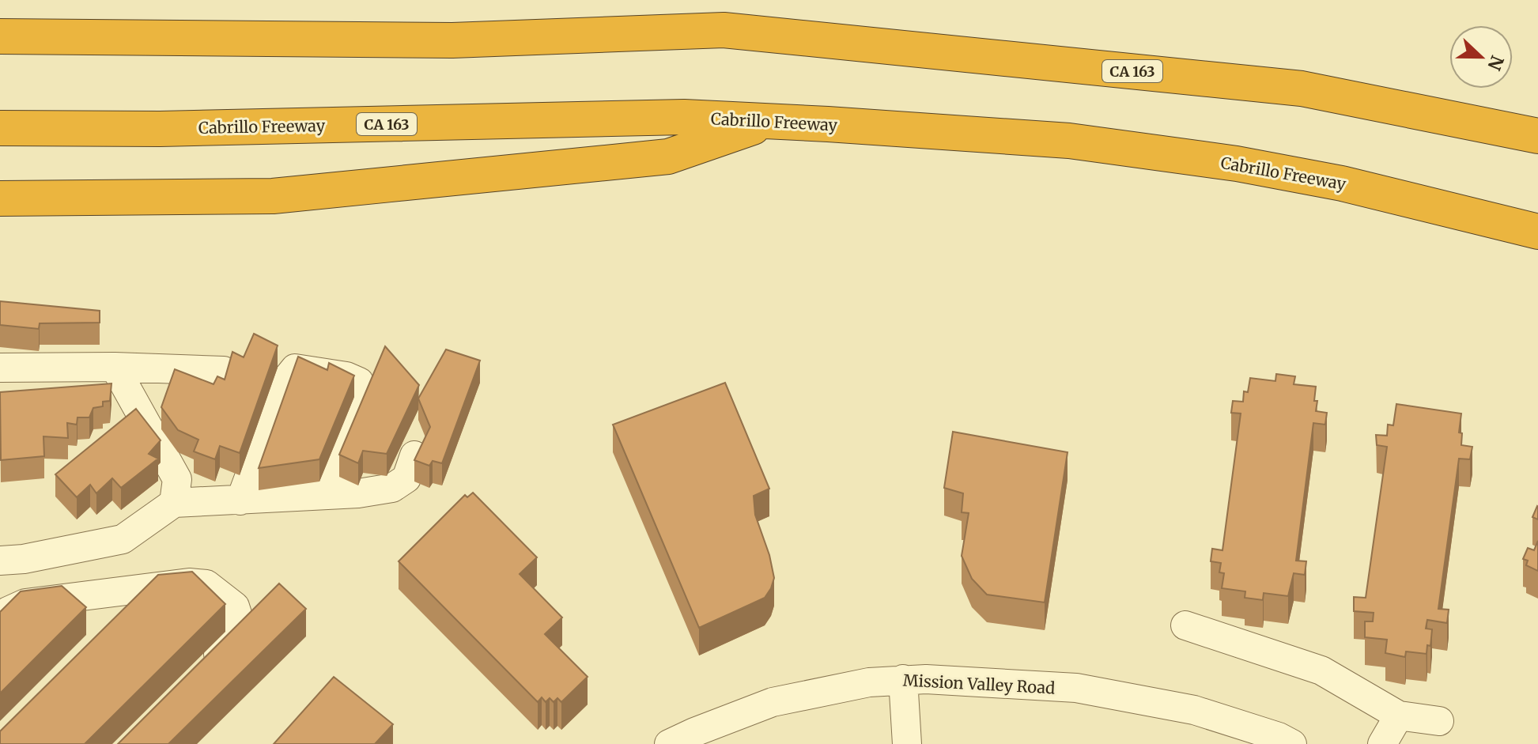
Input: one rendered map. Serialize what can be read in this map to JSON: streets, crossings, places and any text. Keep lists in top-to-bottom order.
{
  "streets": {
    "highway": ["CA 163", "Cabrillo Freeway"],
    "street": ["Mission Valley Road"]
  },
  "north": "right"
}
